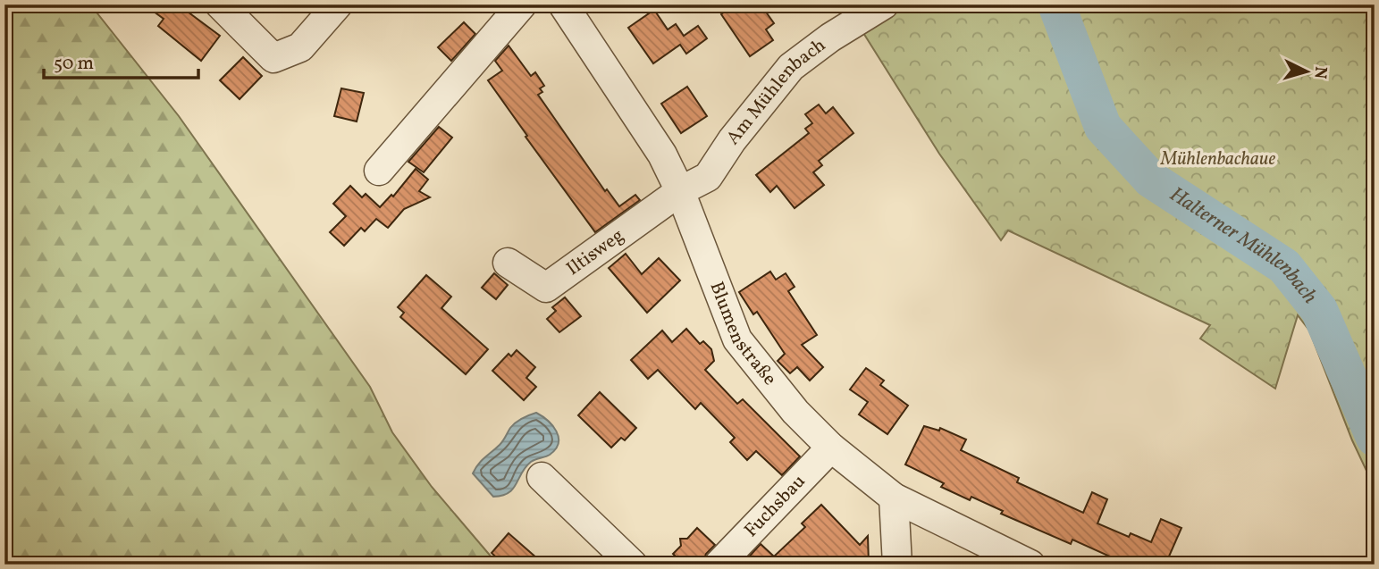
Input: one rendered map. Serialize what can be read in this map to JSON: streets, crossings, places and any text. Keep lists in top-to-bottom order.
{
  "streets": {
    "street": [
      "Am Mühlenbach",
      "Iltisweg",
      "Blumenstraße",
      "Fuchsbau"
    ]
  },
  "crossings": [
    ["Am Mühlenbach", "Iltisweg"],
    ["Am Mühlenbach", "Blumenstraße"],
    ["Iltisweg", "Blumenstraße"],
    ["Blumenstraße", "Fuchsbau"]
  ],
  "water": ["Halterner Mühlenbach"],
  "parks": ["Mühlenbachaue"],
  "scale_bar": "50 m",
  "north": "right"
}
